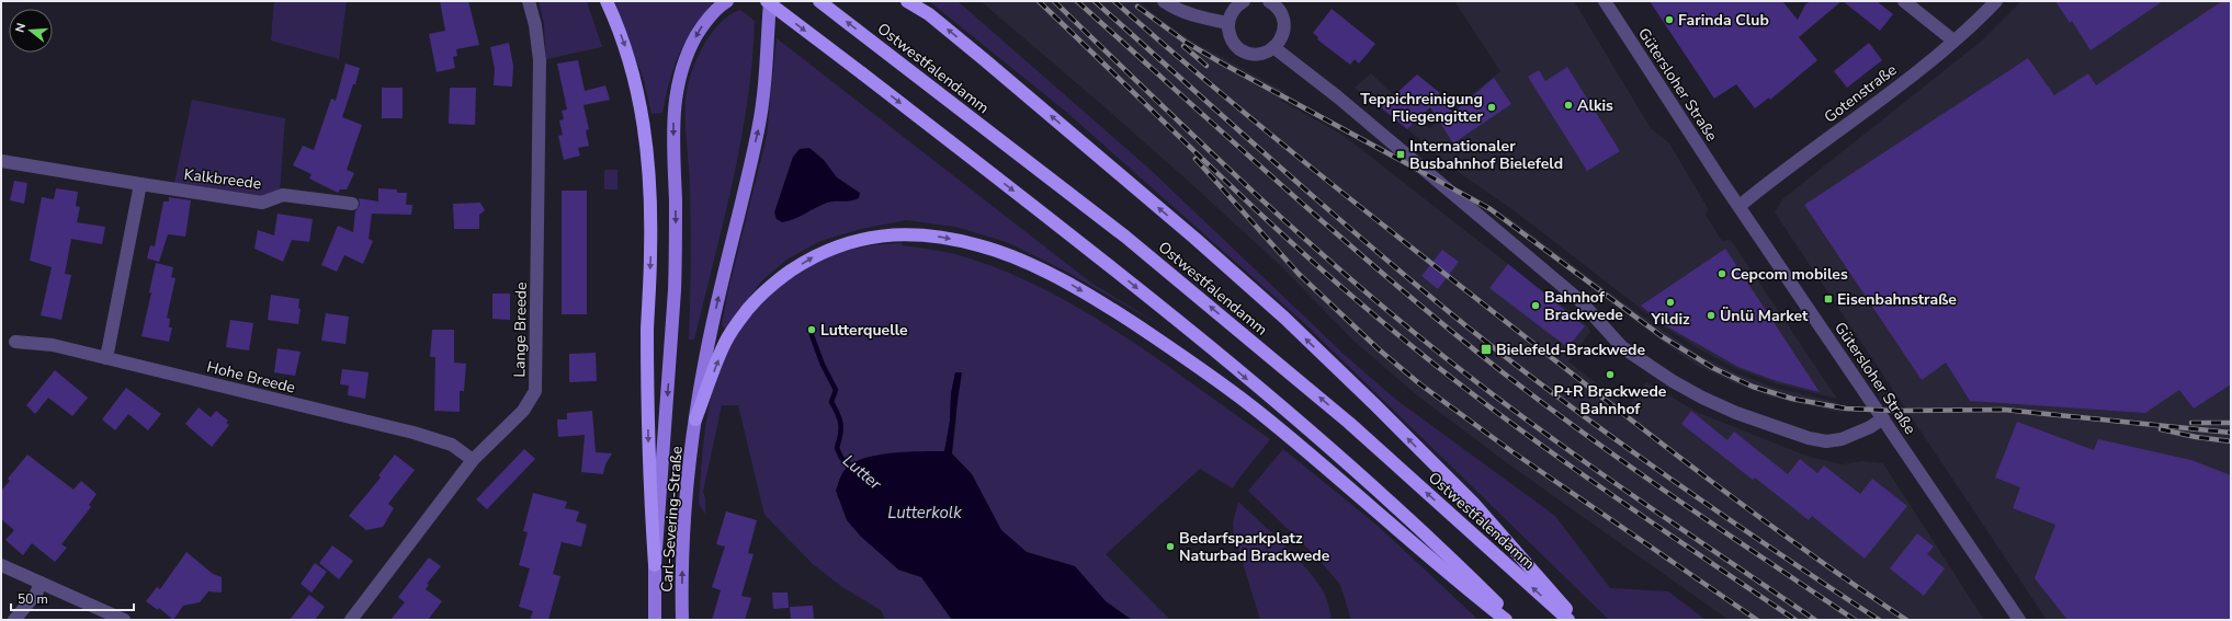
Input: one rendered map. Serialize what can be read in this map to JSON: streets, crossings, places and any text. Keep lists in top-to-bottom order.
{
  "streets": {
    "highway": ["Ostwestfalendamm"],
    "main road": ["Carl-Severing-Straße"],
    "street": [
      "Gütersloher Straße",
      "Gotenstraße",
      "Kalkbreede",
      "Lange Breede",
      "Hohe Breede"
    ]
  },
  "crossings": [
    ["Gütersloher Straße", "Gotenstraße"],
    ["Lange Breede", "Hohe Breede"]
  ],
  "water": ["Lutter", "Lutterkolk"],
  "places": {
    "other": [
      "Farinda Club",
      "Alkis",
      "Teppichreinigung Fliegengitter",
      "Cepcom mobiles",
      "Yildiz",
      "Bahnhof Brackwede",
      "Ünlü Market",
      "Lutterquelle",
      "P+R Brackwede Bahnhof",
      "Bedarfsparkplatz Naturbad Brackwede"
    ],
    "transit": ["Internationaler Busbahnhof Bielefeld", "Eisenbahnstraße", "Bielefeld-Brackwede"]
  },
  "scale_bar": "50 m",
  "north": "left"
}
